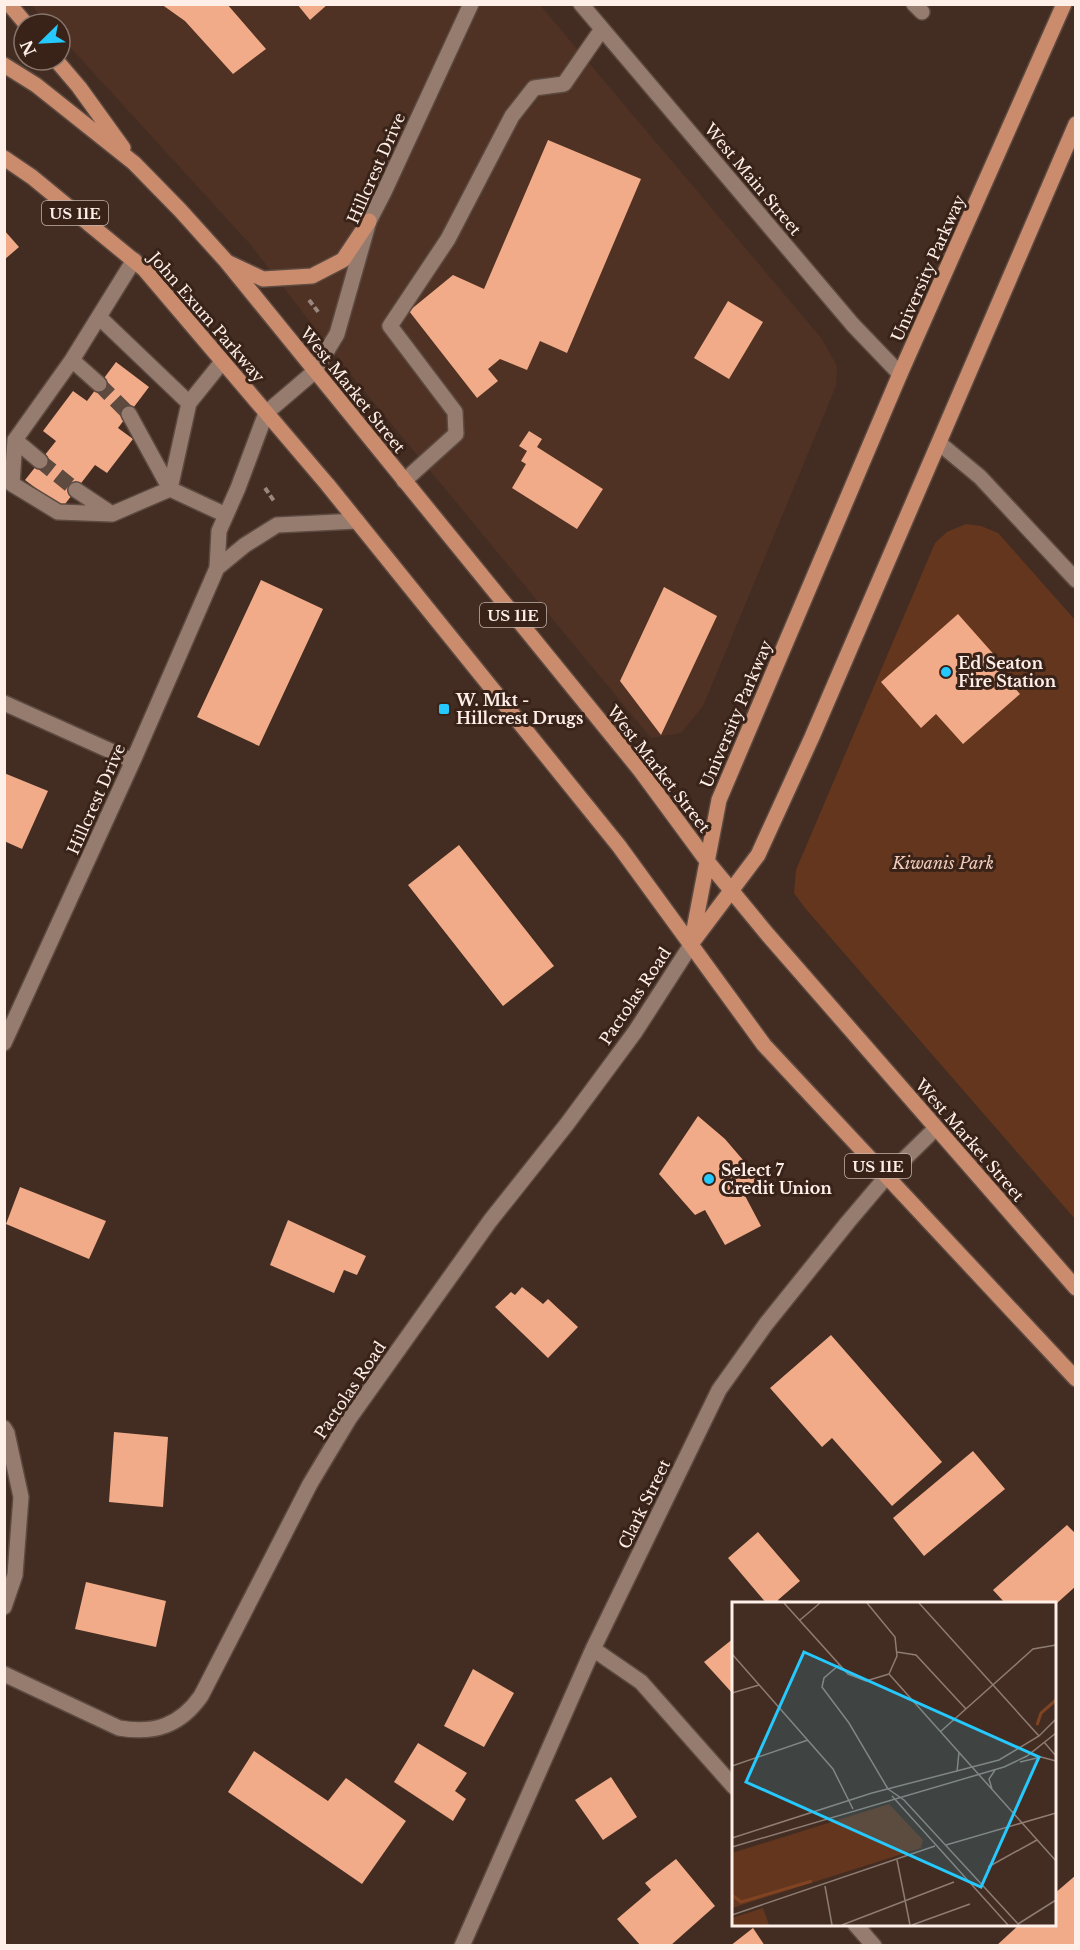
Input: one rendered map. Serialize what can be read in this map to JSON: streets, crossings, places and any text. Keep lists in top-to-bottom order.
{
  "streets": {
    "main road": [
      "US 11E",
      "University Parkway",
      "John Exum Parkway",
      "West Market Street"
    ],
    "street": [
      "Hillcrest Drive",
      "West Main Street",
      "Pactolas Road",
      "Clark Street"
    ]
  },
  "crossings": [
    ["Hillcrest Drive", "US 11E"],
    ["Hillcrest Drive", "John Exum Parkway"],
    ["Hillcrest Drive", "West Market Street"],
    ["West Main Street", "University Parkway"],
    ["US 11E", "University Parkway"],
    ["US 11E", "John Exum Parkway"],
    ["US 11E", "West Market Street"],
    ["US 11E", "Pactolas Road"],
    ["US 11E", "Clark Street"],
    ["University Parkway", "West Market Street"],
    ["University Parkway", "Pactolas Road"],
    ["West Market Street", "Clark Street"]
  ],
  "parks": ["Kiwanis Park"],
  "places": {
    "other": ["Ed Seaton Fire Station", "Select 7 Credit Union"],
    "transit": ["W. Mkt - Hillcrest Drugs"]
  },
  "north": "bottom left"
}
